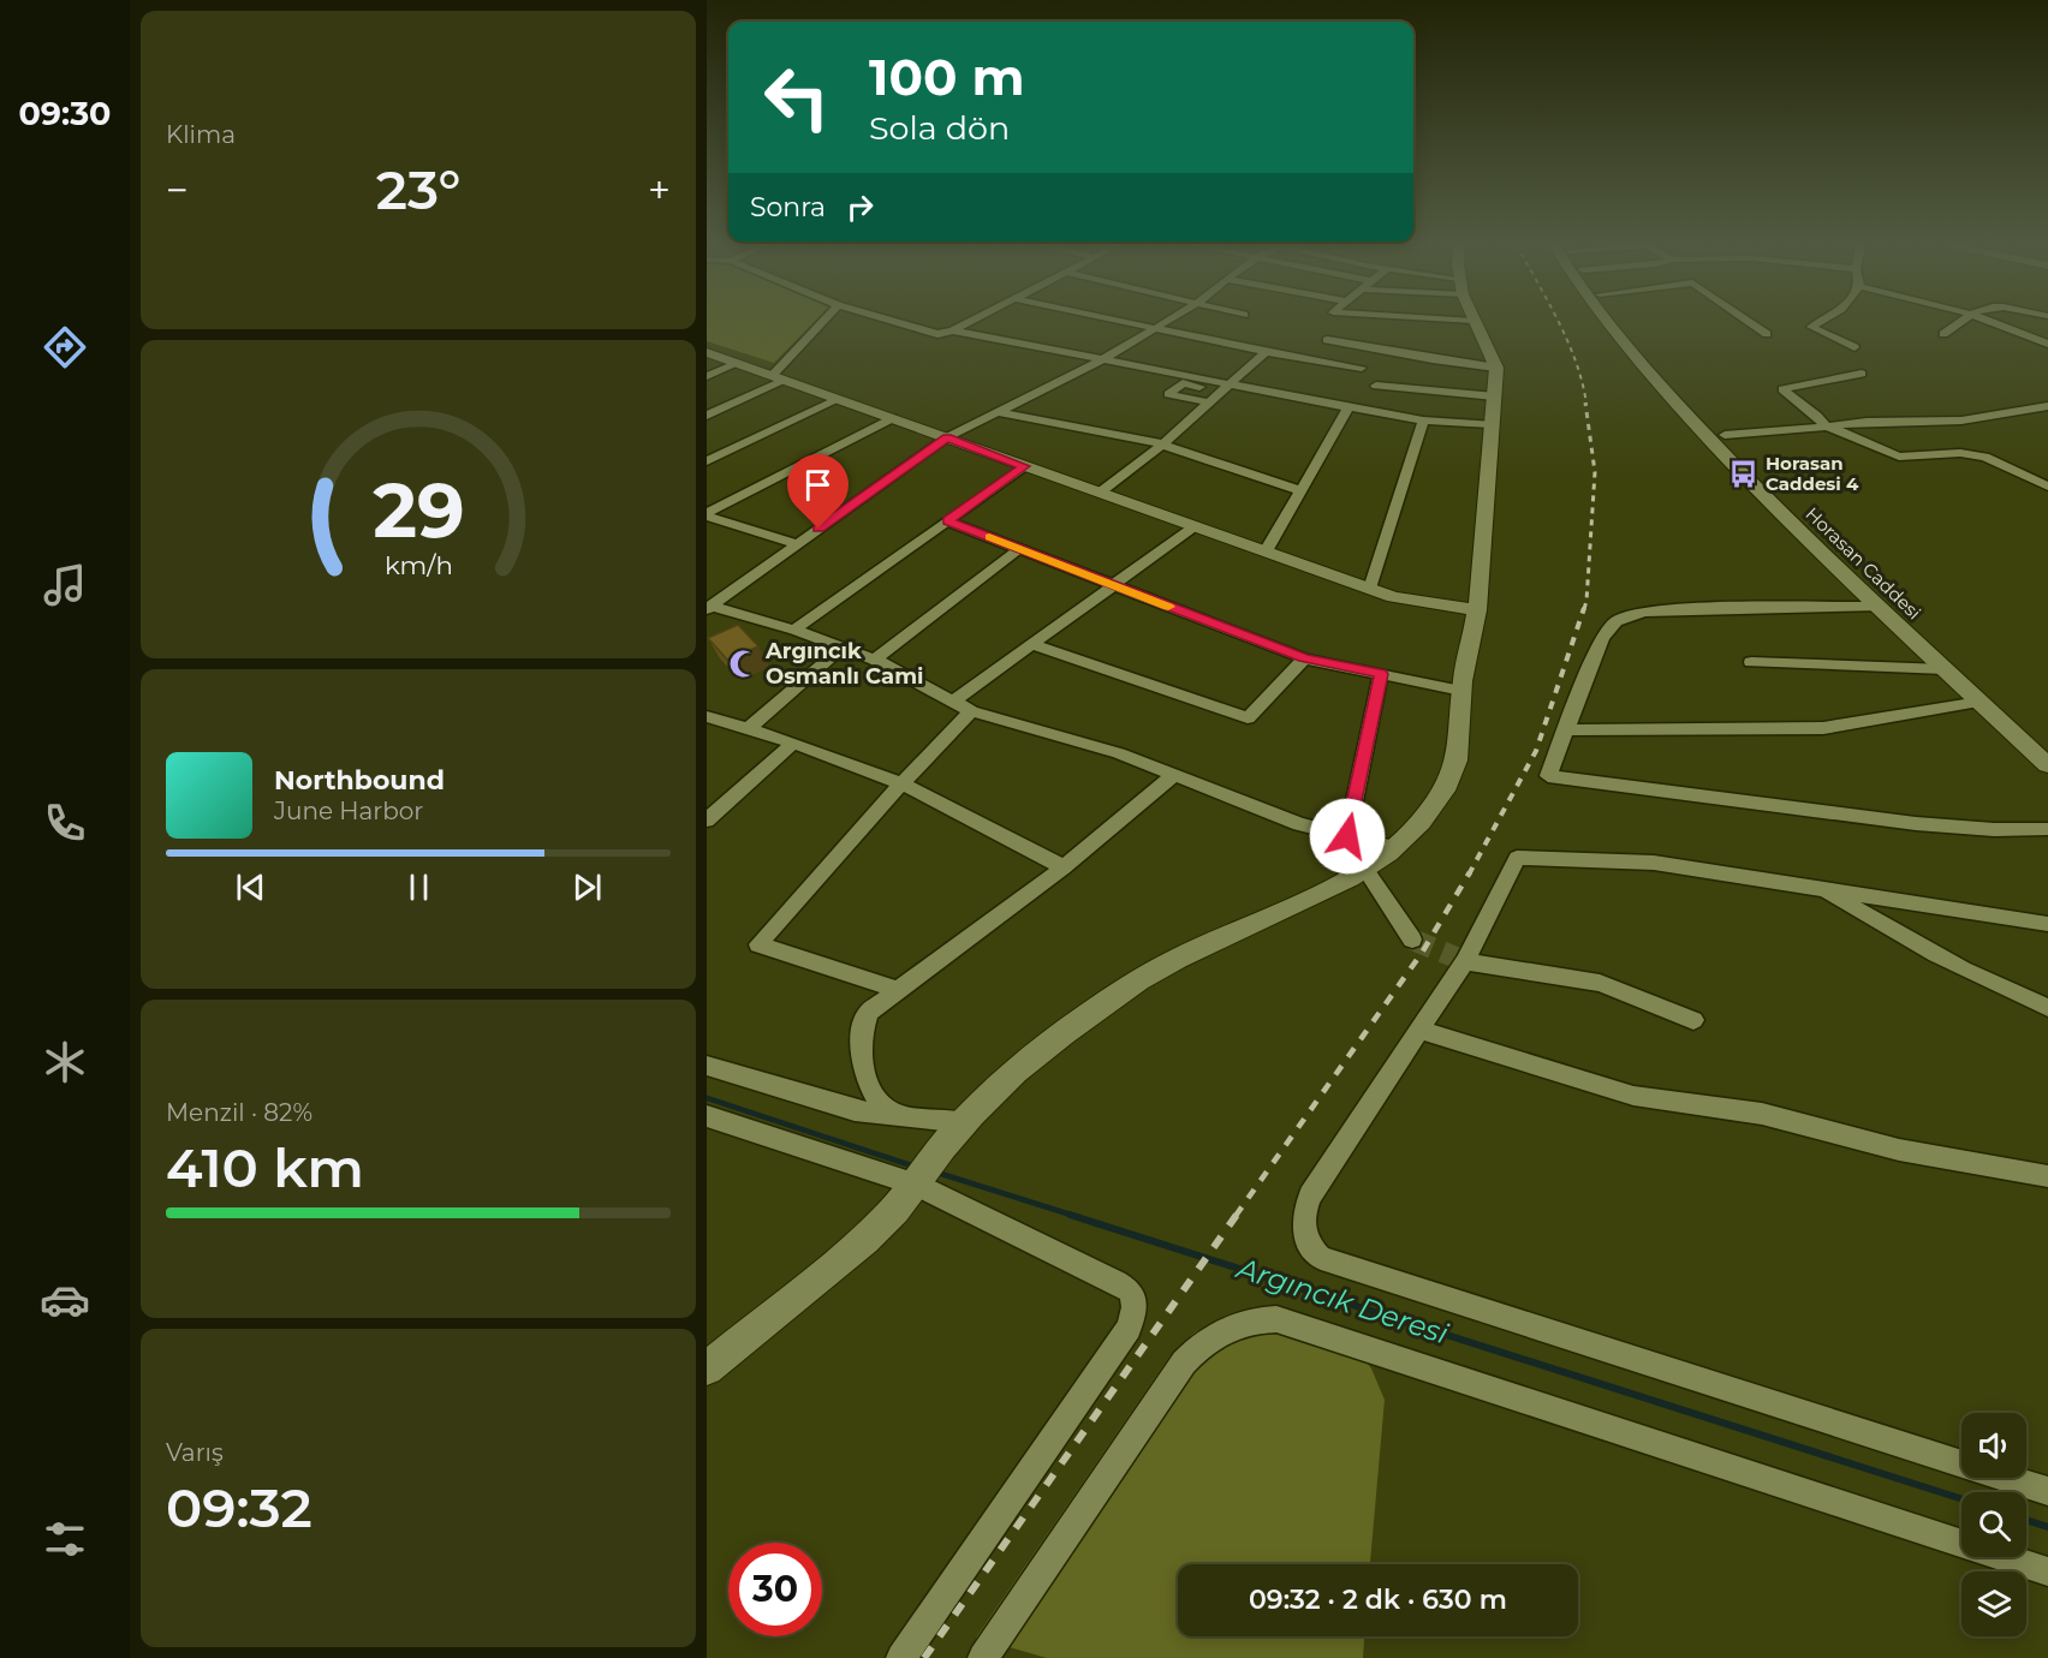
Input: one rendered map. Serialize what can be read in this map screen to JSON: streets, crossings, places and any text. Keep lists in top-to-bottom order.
{
  "streets": {
    "street": ["Horasan Caddesi"]
  },
  "water": ["Argıncık Deresi"],
  "places": {
    "bus stop": ["Horasan Caddesi 4"],
    "mosque": ["Argıncık Osmanlı Cami"]
  },
  "page": {
    "tabs": "09:30",
    "tile": [
      "Klima",
      ["Menzil · 82%", "410 km"],
      ["Varış", "09:32"]
    ],
    "turn": ["100 m", "Sola dön"],
    "heat": ["−", "23°", "+"],
    "then": "Sonra",
    "song": ["Northbound", "June Harbor"],
    "limit": "30",
    "trip": "09:32 · 2 dk · 630 m",
    "gauge": ["29", "km/h"]
  }
}
